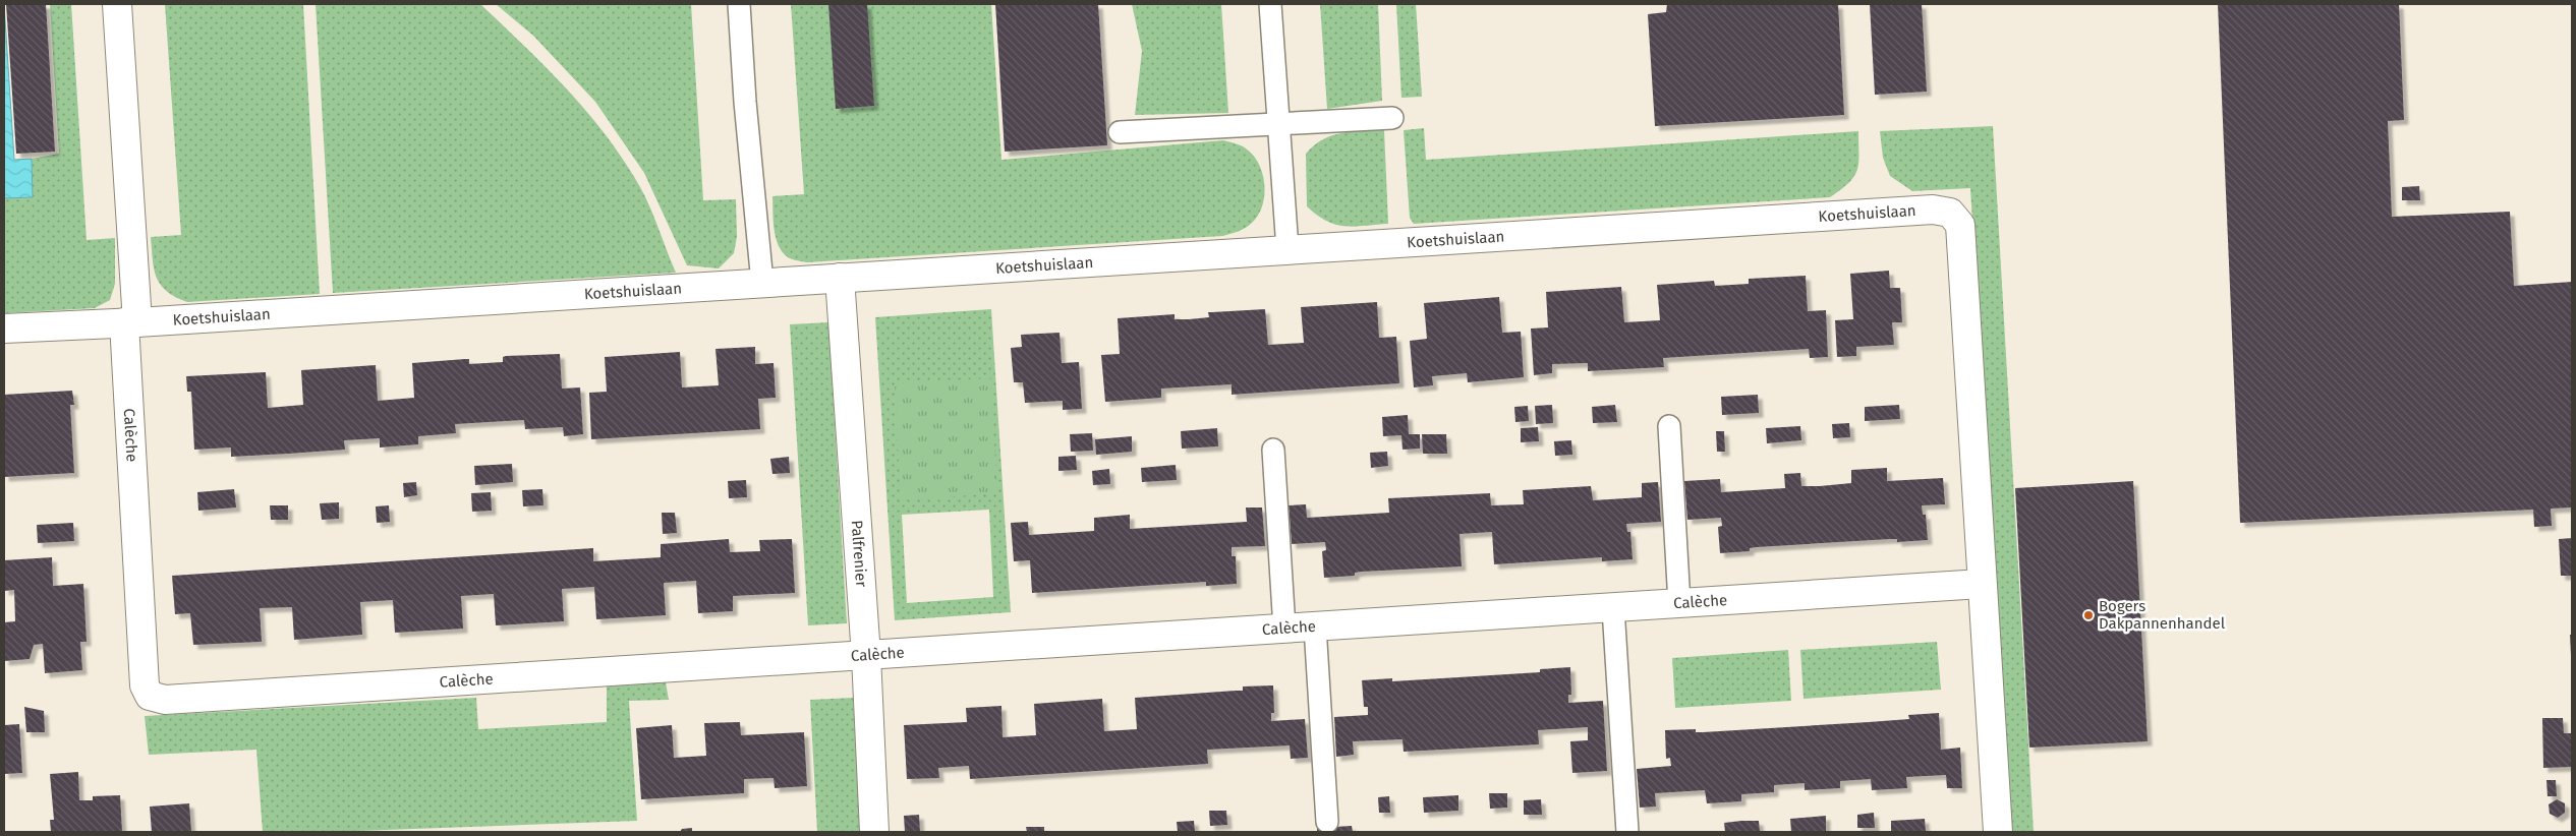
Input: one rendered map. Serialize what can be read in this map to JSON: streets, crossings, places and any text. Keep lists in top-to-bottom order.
{
  "streets": {
    "street": ["Koetshuislaan", "Calèche", "Palfrenier"]
  },
  "crossings": [
    ["Koetshuislaan", "Calèche"],
    ["Koetshuislaan", "Palfrenier"],
    ["Calèche", "Palfrenier"]
  ],
  "places": ["Bogers Dakpannenhandel"]
}
